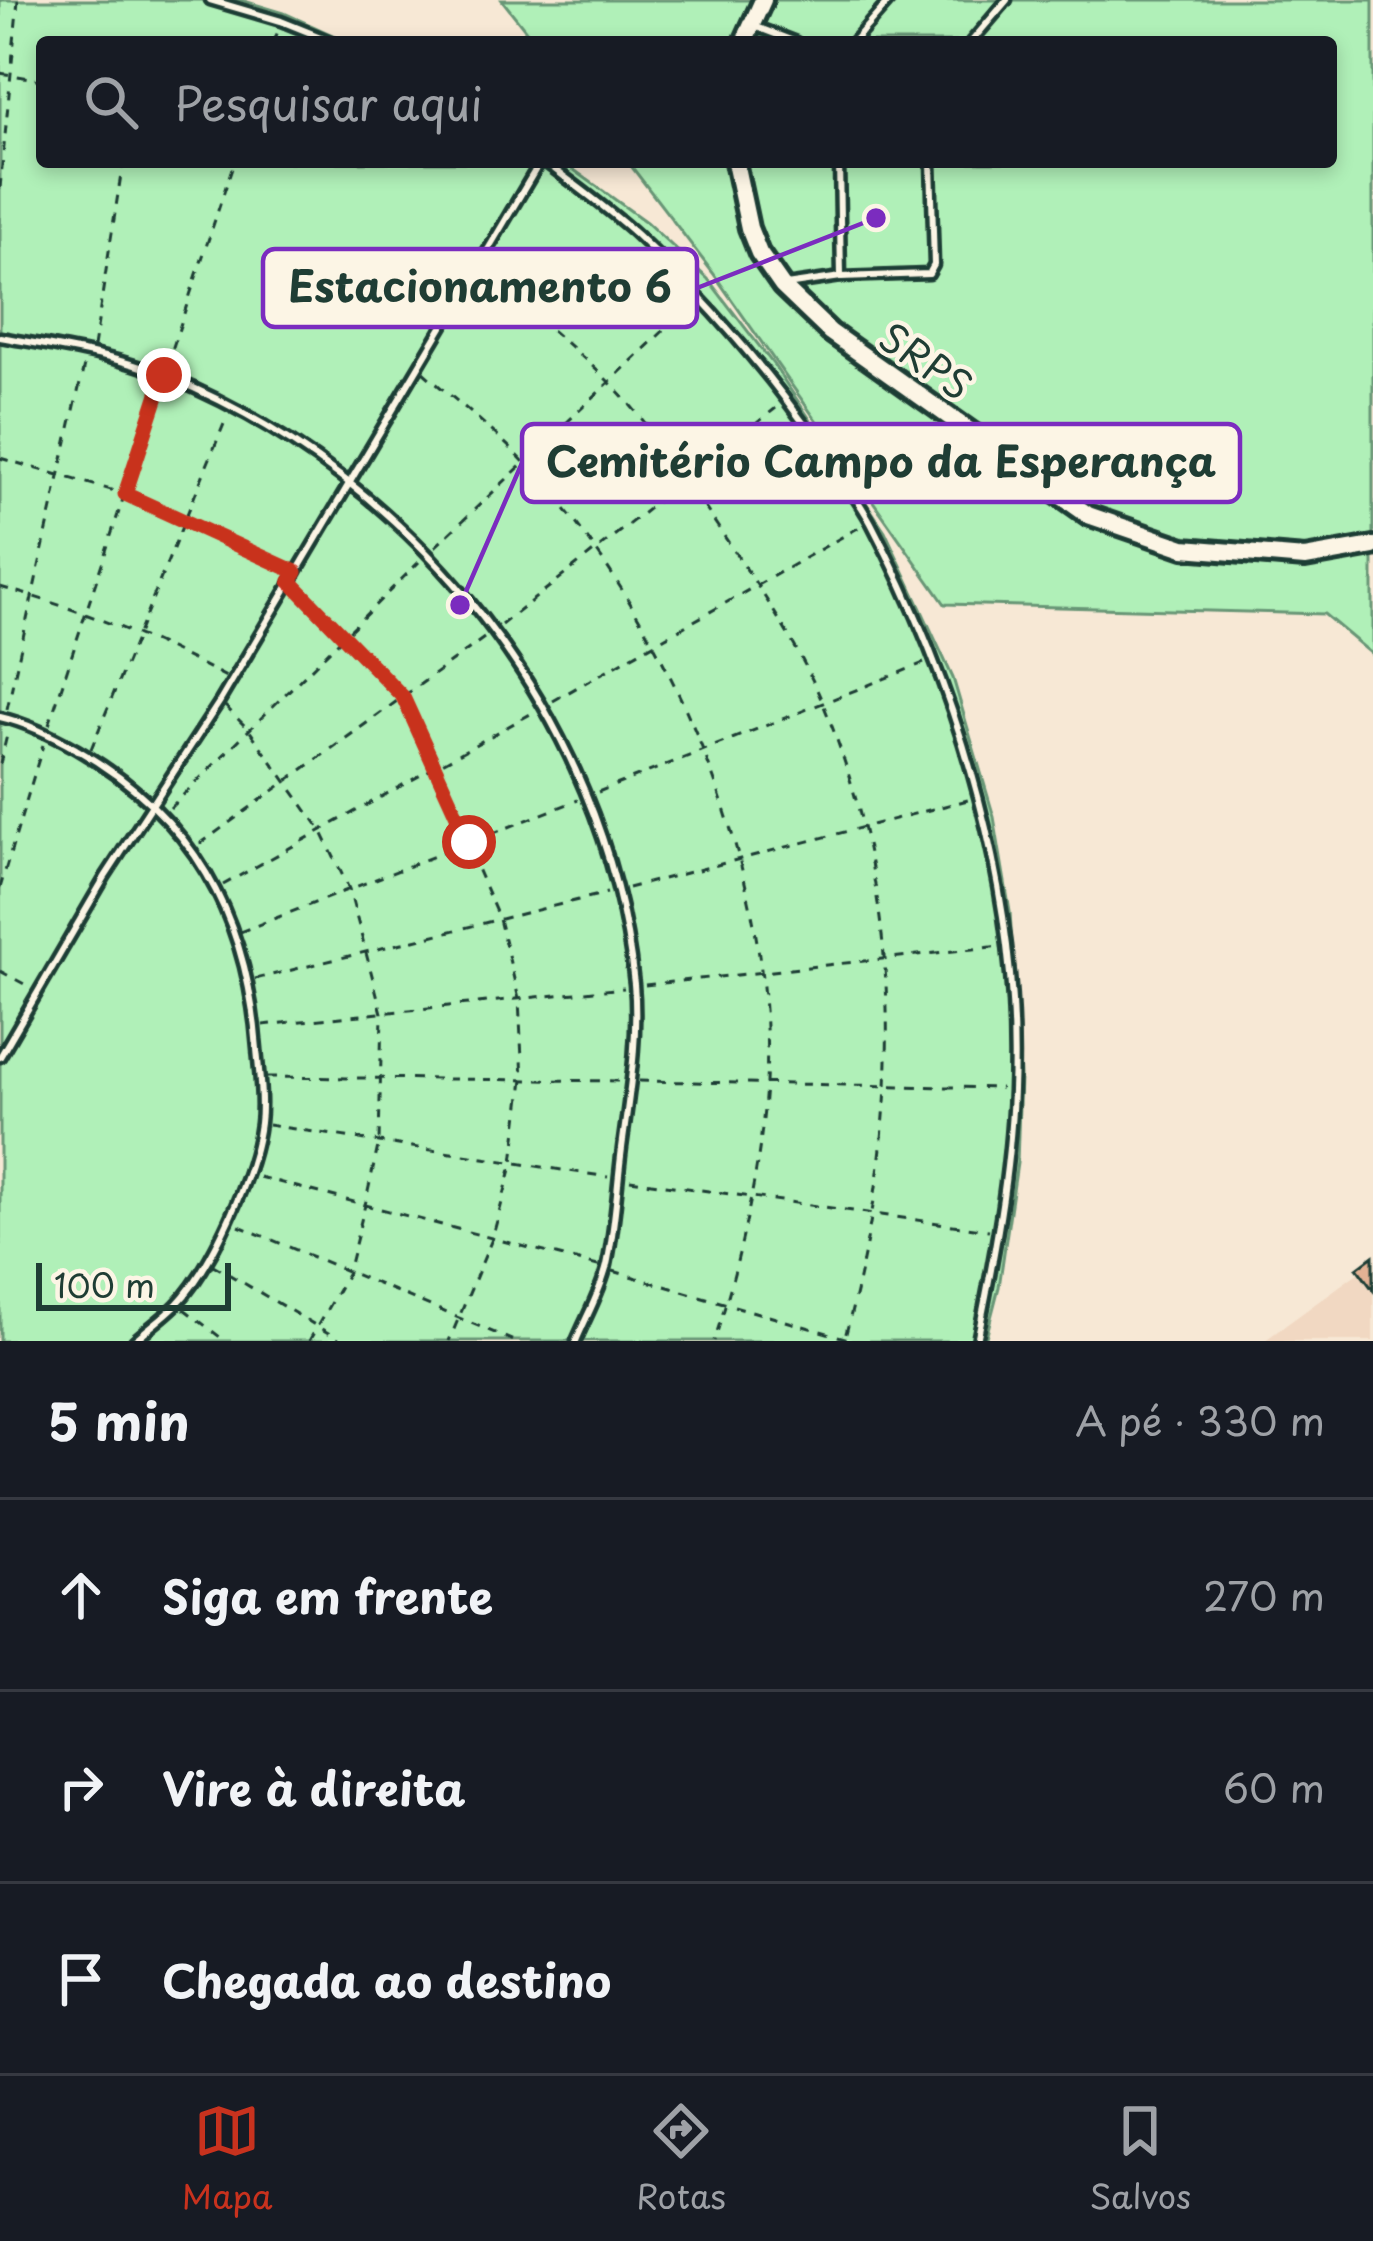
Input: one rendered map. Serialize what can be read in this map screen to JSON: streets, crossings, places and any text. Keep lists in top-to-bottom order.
{
  "streets": {
    "main road": ["SRPS"]
  },
  "places": ["Estacionamento 6", "Cemitério Campo da Esperança"],
  "scale_bar": "100 m",
  "page": {
    "search": "Pesquisar aqui",
    "scale": "100 m",
    "heading": ["5 min", "A pé · 330 m"],
    "list": [
      ["Siga em frente", "270 m"],
      ["Vire à direita", "60 m"],
      "Chegada ao destino"
    ],
    "nav": ["Mapa", "Rotas", "Salvos"]
  }
}
